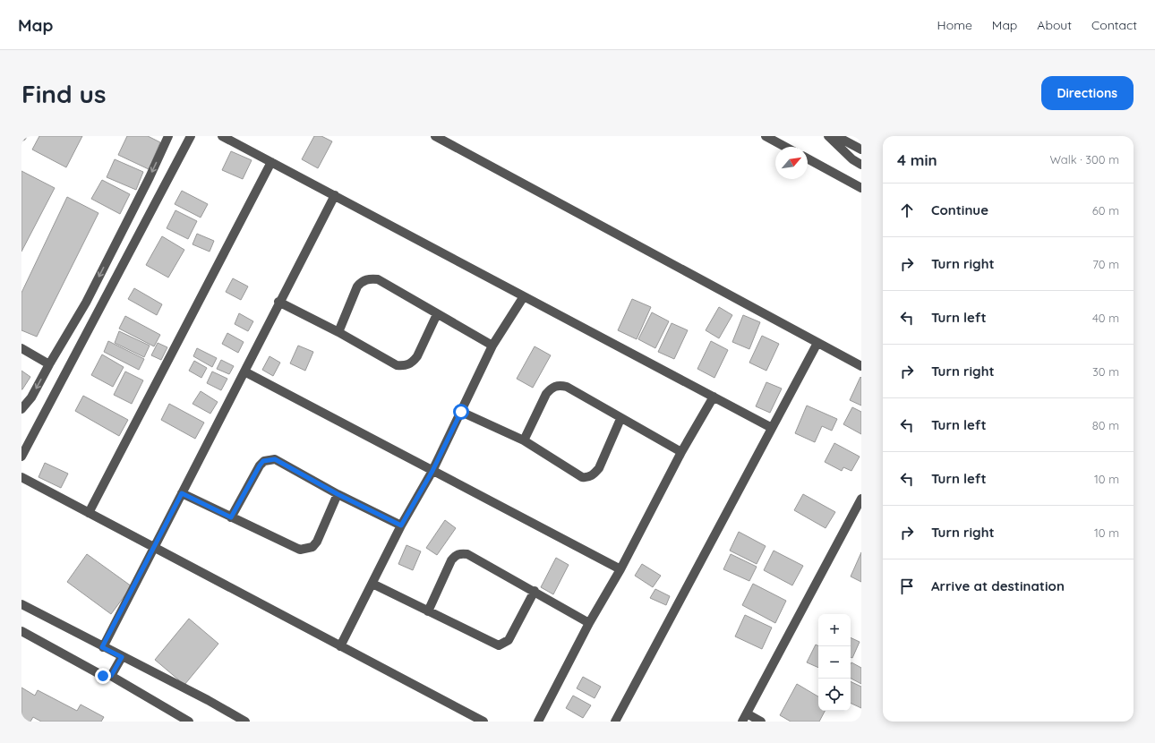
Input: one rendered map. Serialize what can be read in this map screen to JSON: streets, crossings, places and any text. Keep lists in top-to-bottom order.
{
  "north": "top right",
  "page": {
    "header": "Map",
    "nav": [
      "Home",
      "Map",
      "About",
      "Contact"
    ],
    "buttons": "Directions",
    "title": "Find us",
    "heading": ["4 min", "Walk · 300 m"],
    "list": [
      ["Continue", "60 m"],
      ["Turn right", "70 m"],
      ["Turn left", "40 m"],
      ["Turn right", "30 m"],
      ["Turn left", "80 m"],
      ["Turn left", "10 m"],
      ["Turn right", "10 m"],
      "Arrive at destination"
    ],
    "map_buttons": ["+", "−"]
  }
}
